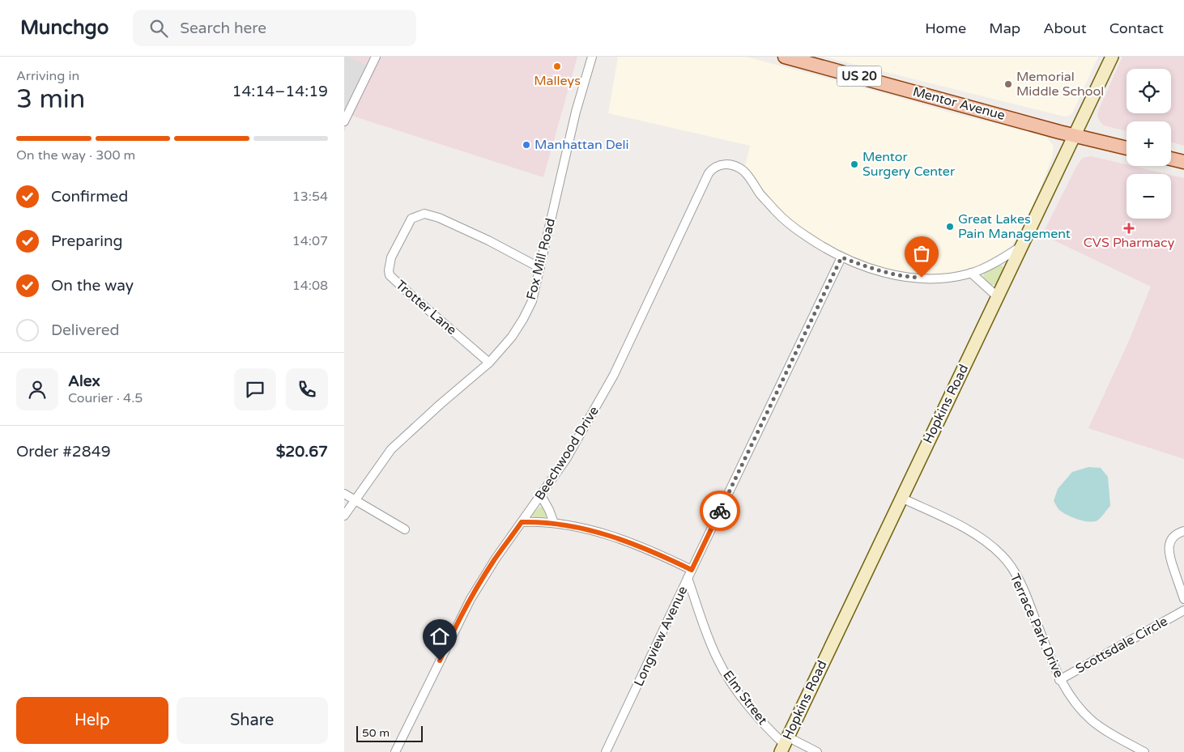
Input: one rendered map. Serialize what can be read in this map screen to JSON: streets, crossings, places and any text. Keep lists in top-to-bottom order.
{
  "streets": {
    "main road": ["US 20", "Mentor Avenue"],
    "street": [
      "Fox Mill Road",
      "Trotter Lane",
      "Hopkins Road",
      "Beechwood Drive",
      "Terrace Park Drive",
      "Longview Avenue",
      "Scottsdale Circle",
      "Elm Street"
    ]
  },
  "crossings": [
    ["Mentor Avenue", "Hopkins Road"],
    ["Fox Mill Road", "Trotter Lane"],
    ["Hopkins Road", "Terrace Park Drive"],
    ["Hopkins Road", "Elm Street"],
    ["Beechwood Drive", "Longview Avenue"],
    ["Terrace Park Drive", "Scottsdale Circle"],
    ["Longview Avenue", "Elm Street"]
  ],
  "places": {
    "other": [
      "Malleys",
      "Memorial Middle School",
      "Manhattan Deli",
      "Mentor Surgery Center",
      "Great Lakes Pain Management"
    ],
    "health": ["CVS Pharmacy"]
  },
  "scale_bar": "50 m",
  "page": {
    "header": "Munchgo",
    "search": "Search here",
    "nav": [
      "Home",
      "Map",
      "About",
      "Contact"
    ],
    "heading": ["3 min", "Arriving in", "14:14–14:19"],
    "panel": [
      "Alex",
      "Courier · 4.5",
      "Order #2849",
      "$20.67"
    ],
    "map_buttons": ["+", "−"],
    "bar": "On the way · 300 m",
    "list": [
      ["Confirmed", "13:54"],
      ["Preparing", "14:07"],
      ["On the way", "14:08"],
      "Delivered"
    ],
    "buttons": ["Help", "Share"],
    "scale": "50 m"
  }
}
